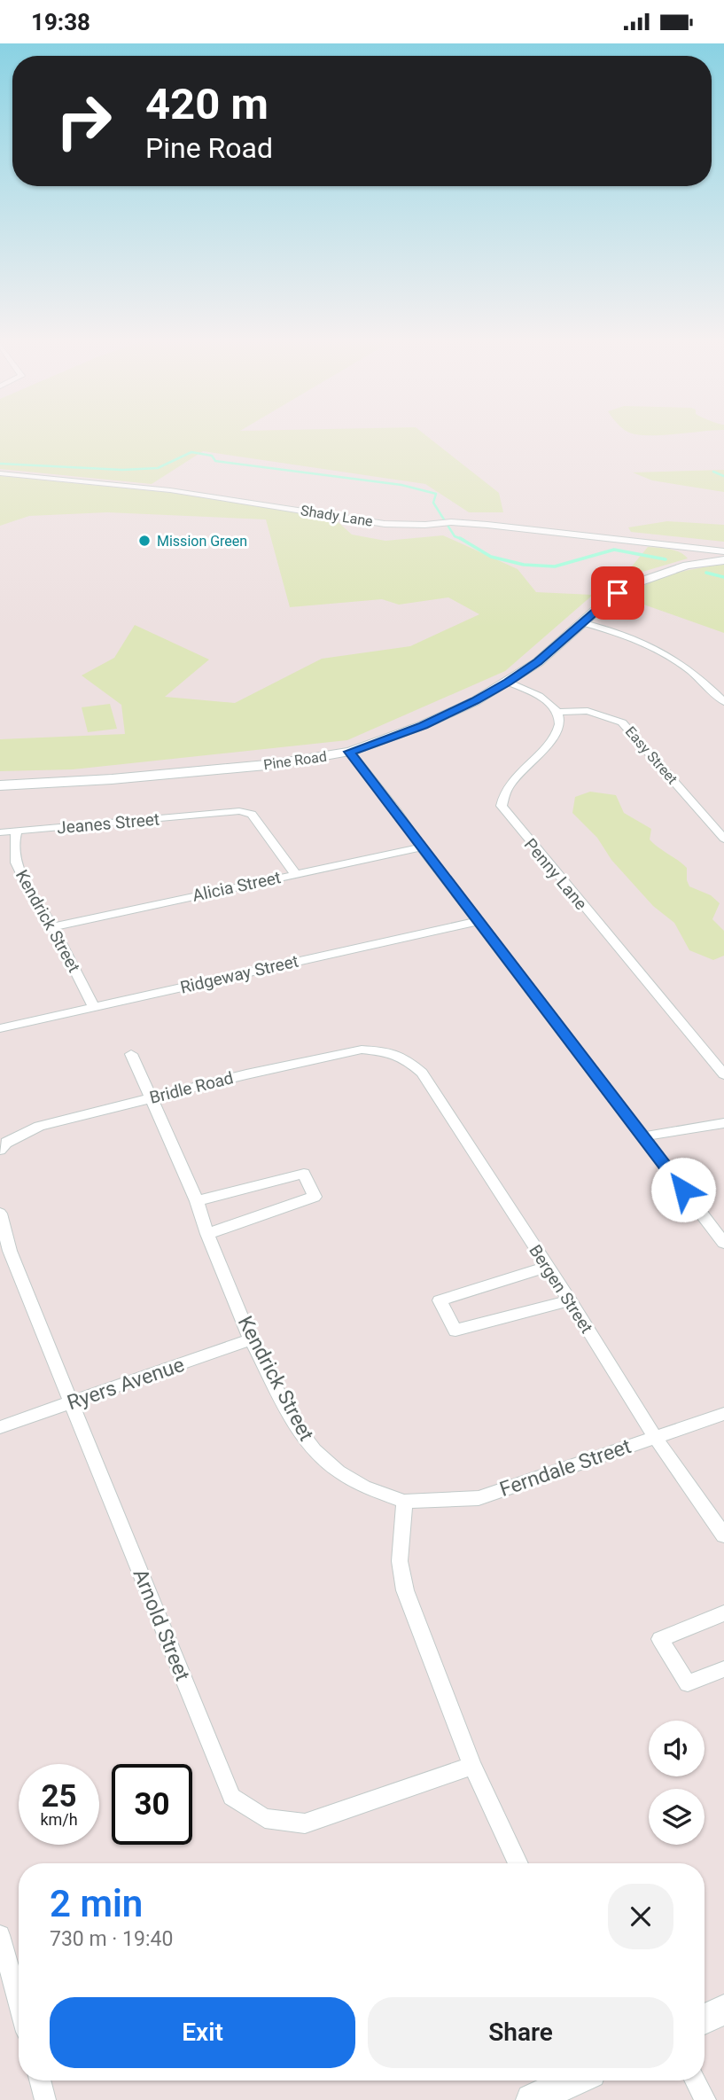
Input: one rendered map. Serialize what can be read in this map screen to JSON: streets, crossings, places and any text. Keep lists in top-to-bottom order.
{
  "streets": {
    "street": [
      "Shady Lane",
      "Easy Street",
      "Pine Road",
      "Jeanes Street",
      "Penny Lane",
      "Alicia Street",
      "Kendrick Street",
      "Ridgeway Street",
      "Bridle Road",
      "Bergen Street",
      "Ryers Avenue",
      "Ferndale Street",
      "Arnold Street"
    ]
  },
  "crossings": [
    ["Shady Lane", "Pine Road"],
    ["Easy Street", "Penny Lane"],
    ["Jeanes Street", "Alicia Street"],
    ["Jeanes Street", "Kendrick Street"],
    ["Alicia Street", "Kendrick Street"],
    ["Kendrick Street", "Ridgeway Street"],
    ["Kendrick Street", "Bridle Road"],
    ["Kendrick Street", "Ryers Avenue"],
    ["Kendrick Street", "Ferndale Street"],
    ["Bridle Road", "Bergen Street"],
    ["Bergen Street", "Ferndale Street"],
    ["Ryers Avenue", "Arnold Street"]
  ],
  "places": ["Mission Green"],
  "page": {
    "status": "19:38",
    "turn": ["420 m", "Pine Road"],
    "speed": "25 km/h",
    "limit": "30",
    "heading": ["2 min", "730 m · 19:40"],
    "buttons": ["Exit", "Share"]
  }
}
